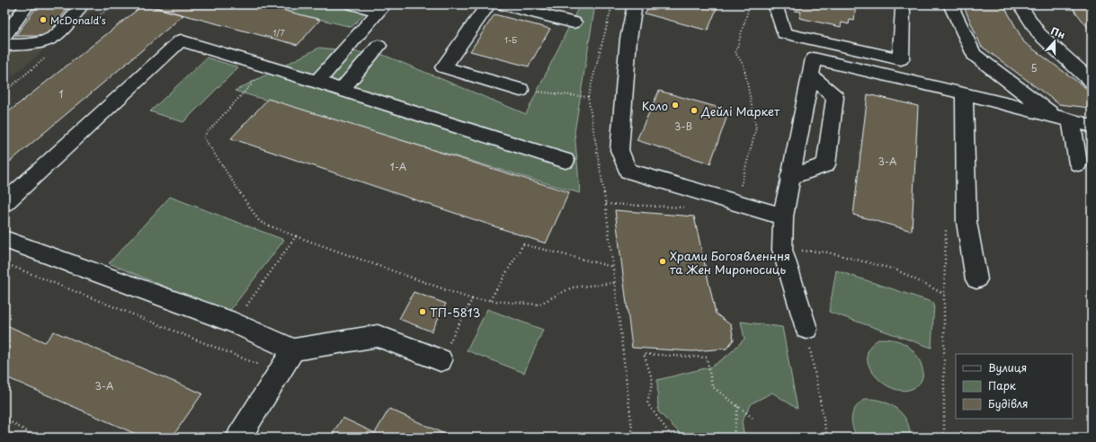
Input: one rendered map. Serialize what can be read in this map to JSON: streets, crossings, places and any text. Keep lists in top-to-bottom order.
{
  "places": [
    "McDonald's",
    "Коло",
    "Дейлі Маркет",
    "Храми Богоявленння та Жен Мироносиць",
    "ТП-5813"
  ],
  "house_numbers": [
    "1/7",
    "1-Б",
    "5",
    "1",
    "3-В",
    "3-А",
    "1-А",
    "3-А"
  ],
  "legend": ["Вулиця", "Парк", "Будівля"],
  "north": "top"
}
